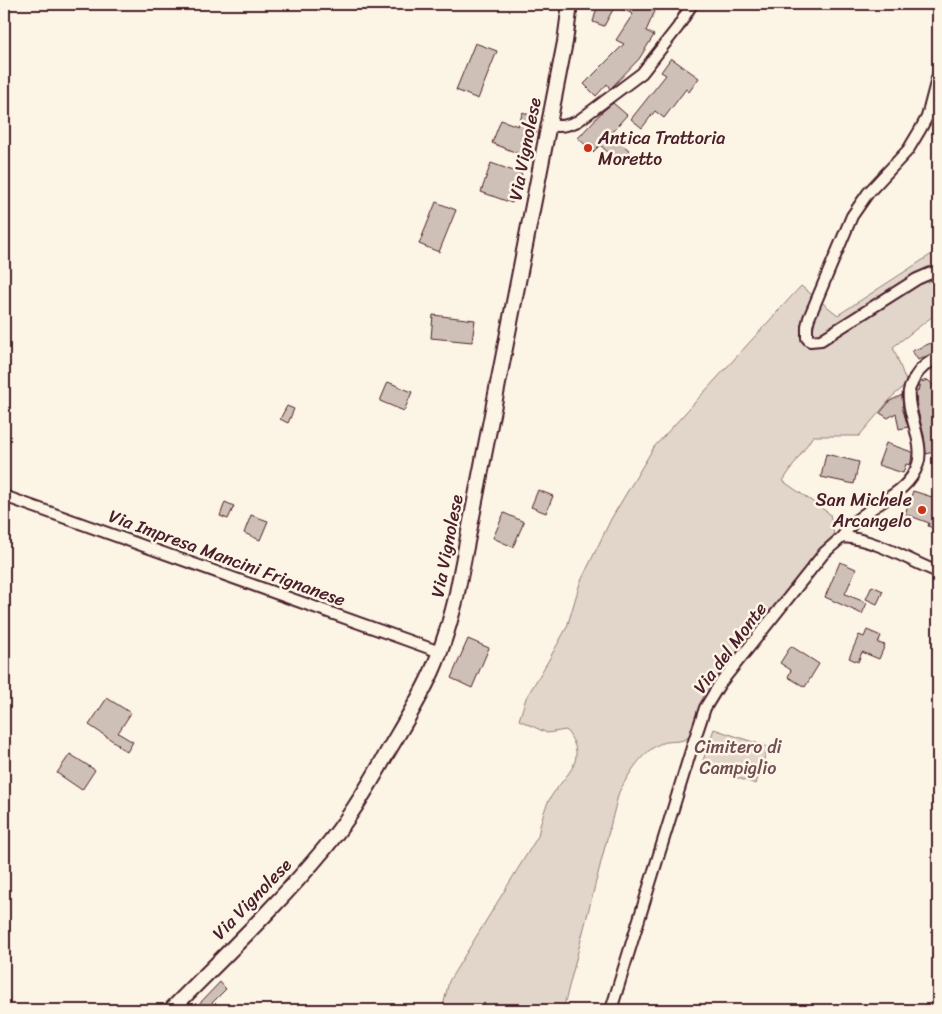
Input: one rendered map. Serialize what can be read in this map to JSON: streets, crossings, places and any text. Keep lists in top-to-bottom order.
{
  "streets": {
    "main road": ["Via Vignolese"],
    "street": ["Via Impresa Mancini Frignanese", "Via del Monte"]
  },
  "crossings": [
    ["Via Vignolese", "Via Impresa Mancini Frignanese"]
  ],
  "parks": ["Cimitero di Campiglio"],
  "places": ["Antica Trattoria Moretto", "San Michele Arcangelo"]
}
